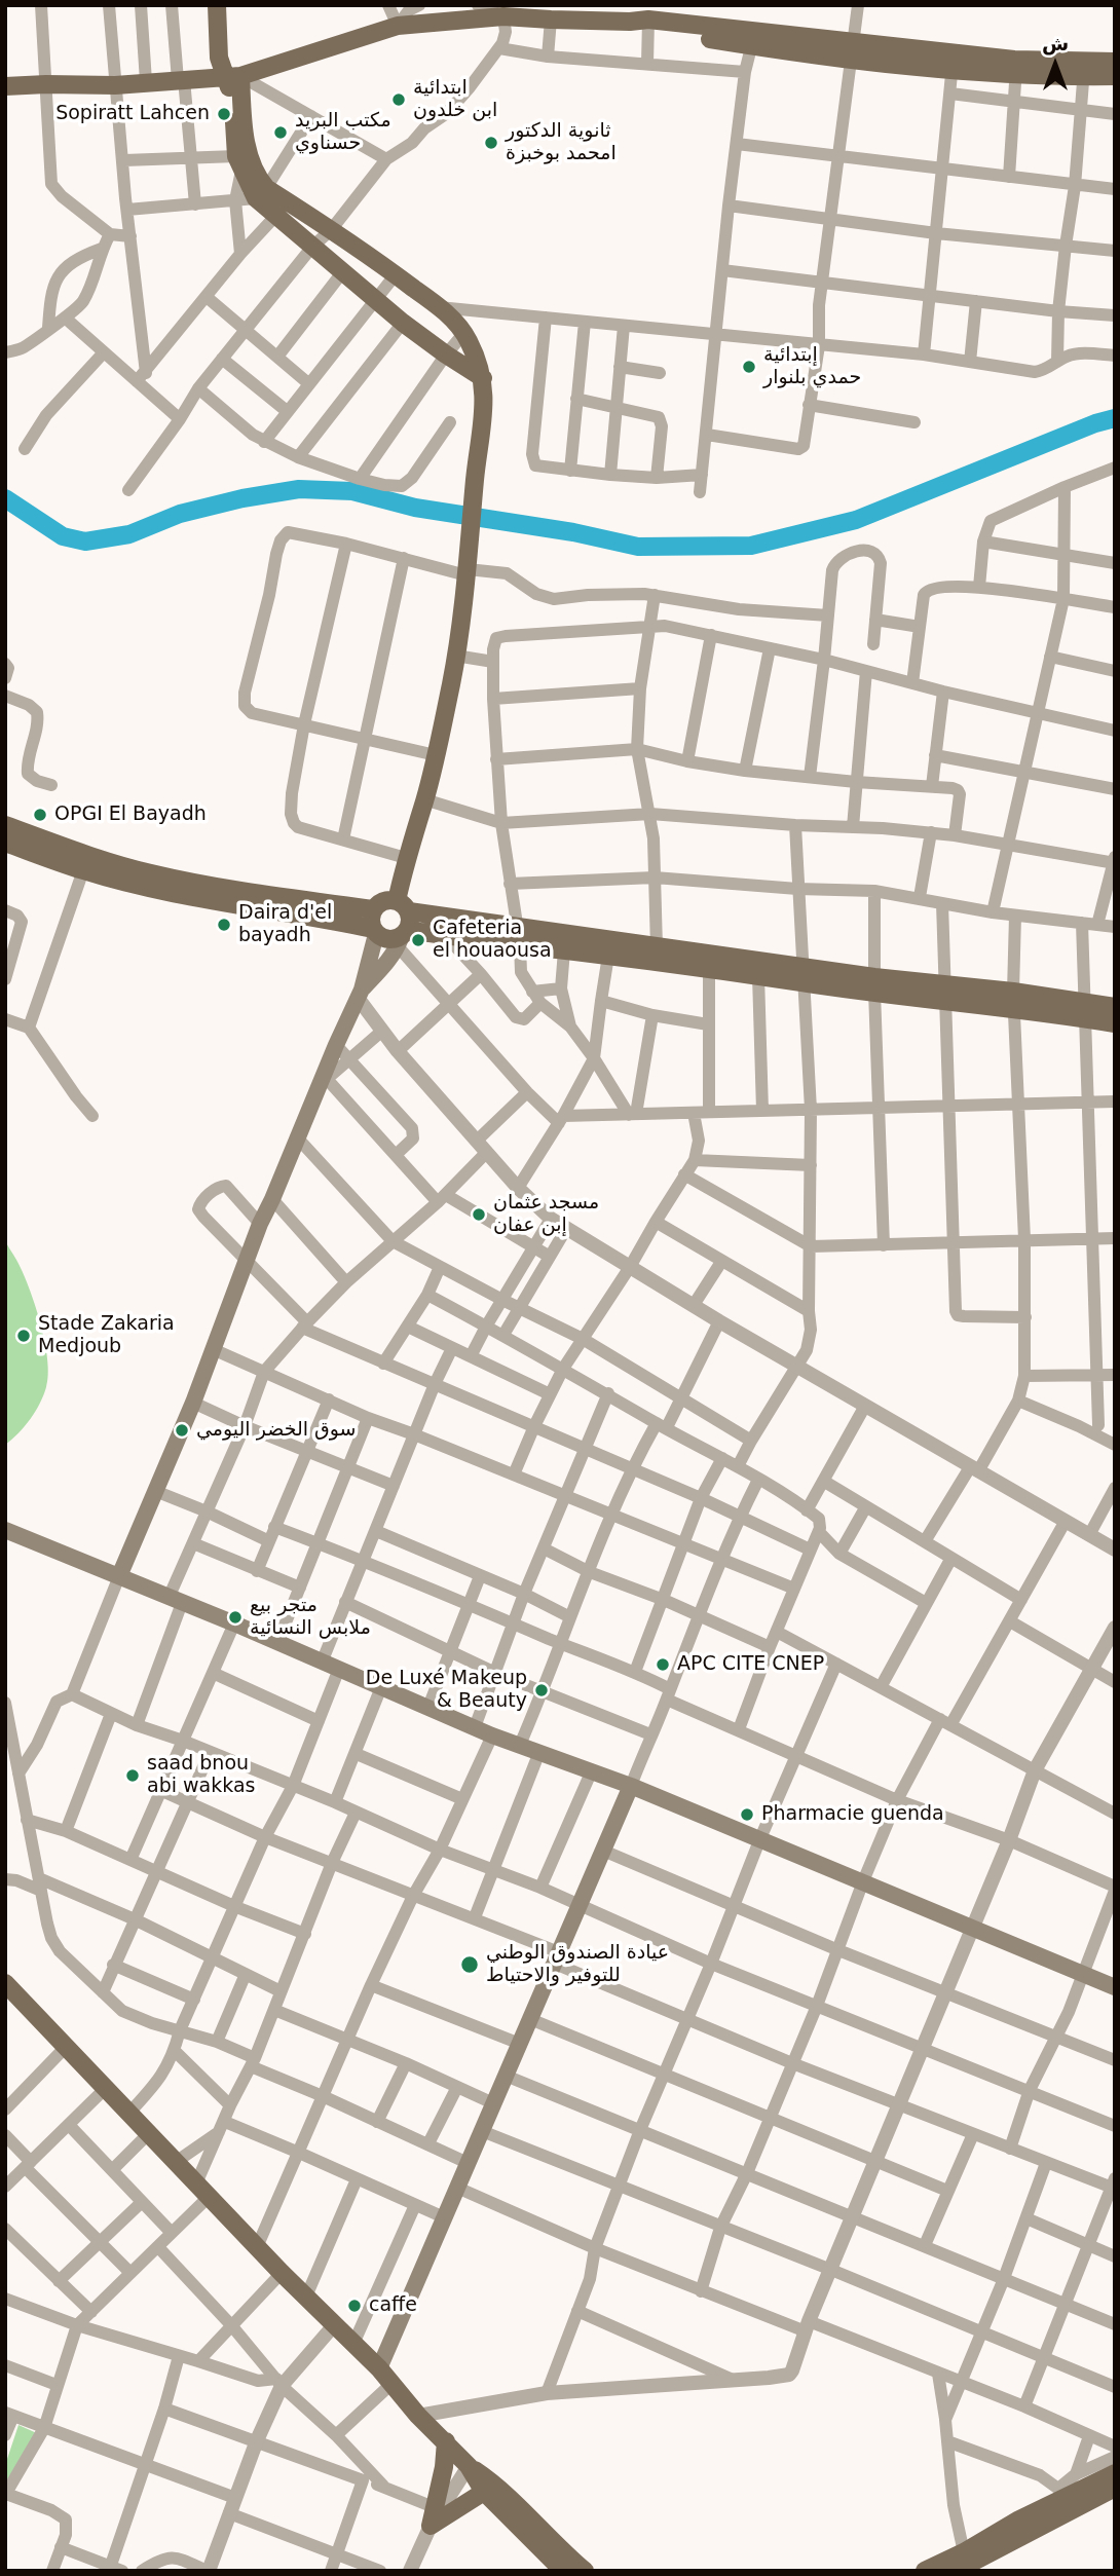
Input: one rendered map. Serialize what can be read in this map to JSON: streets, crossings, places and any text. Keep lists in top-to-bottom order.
{
  "places": [
    "ابتدائية ابن خلدون",
    "Sopiratt Lahcen",
    "مكتب البريد حسناوي",
    "ثانوية الدكتور امحمد بوخبزة",
    "إبتدائية حمدي بلنوار",
    "OPGI El Bayadh",
    "Daira d'el bayadh",
    "Cafeteria el houaousa",
    "مسجد عثمان إبن عفان",
    "Stade Zakaria Medjoub",
    "سوق الخضر اليومي",
    "متجر بيع ملابس النسائية",
    "APC CITE CNEP",
    "De Luxé Makeup & Beauty",
    "saad bnou abi wakkas",
    "Pharmacie guenda",
    "عيادة الصندوق الوطني للتوفير والاحتياط",
    "caffe"
  ],
  "north": "top"
}
